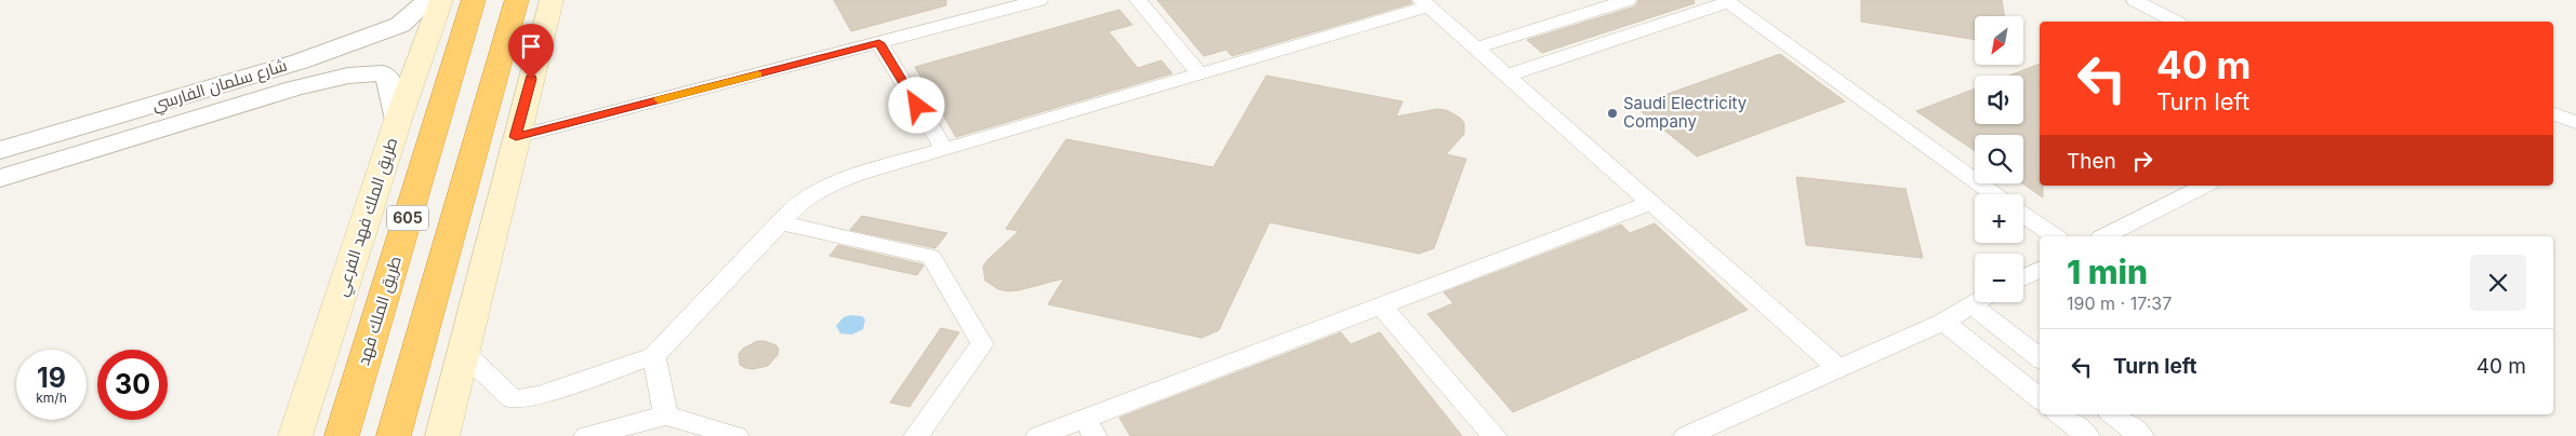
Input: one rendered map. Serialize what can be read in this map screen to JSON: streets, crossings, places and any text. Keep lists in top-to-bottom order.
{
  "streets": {
    "highway": ["605", "طريق الملك فهد"],
    "main road": ["طريق الملك فهد الفرعي"],
    "street": ["شارع سلمان الفارسي"]
  },
  "crossings": [
    ["شارع سلمان الفارسي", "طريق الملك فهد الفرعي"]
  ],
  "places": ["Saudi Electricity Company"],
  "north": "bottom left",
  "page": {
    "map_buttons": ["+", "−"],
    "turn": ["40 m", "Turn left"],
    "then": "Then",
    "heading": ["1 min", "190 m · 17:37"],
    "list": [
      {
        "name": "Turn left",
        "value": "40 m"
      }
    ],
    "speed": "19 km/h",
    "limit": "30"
  }
}
